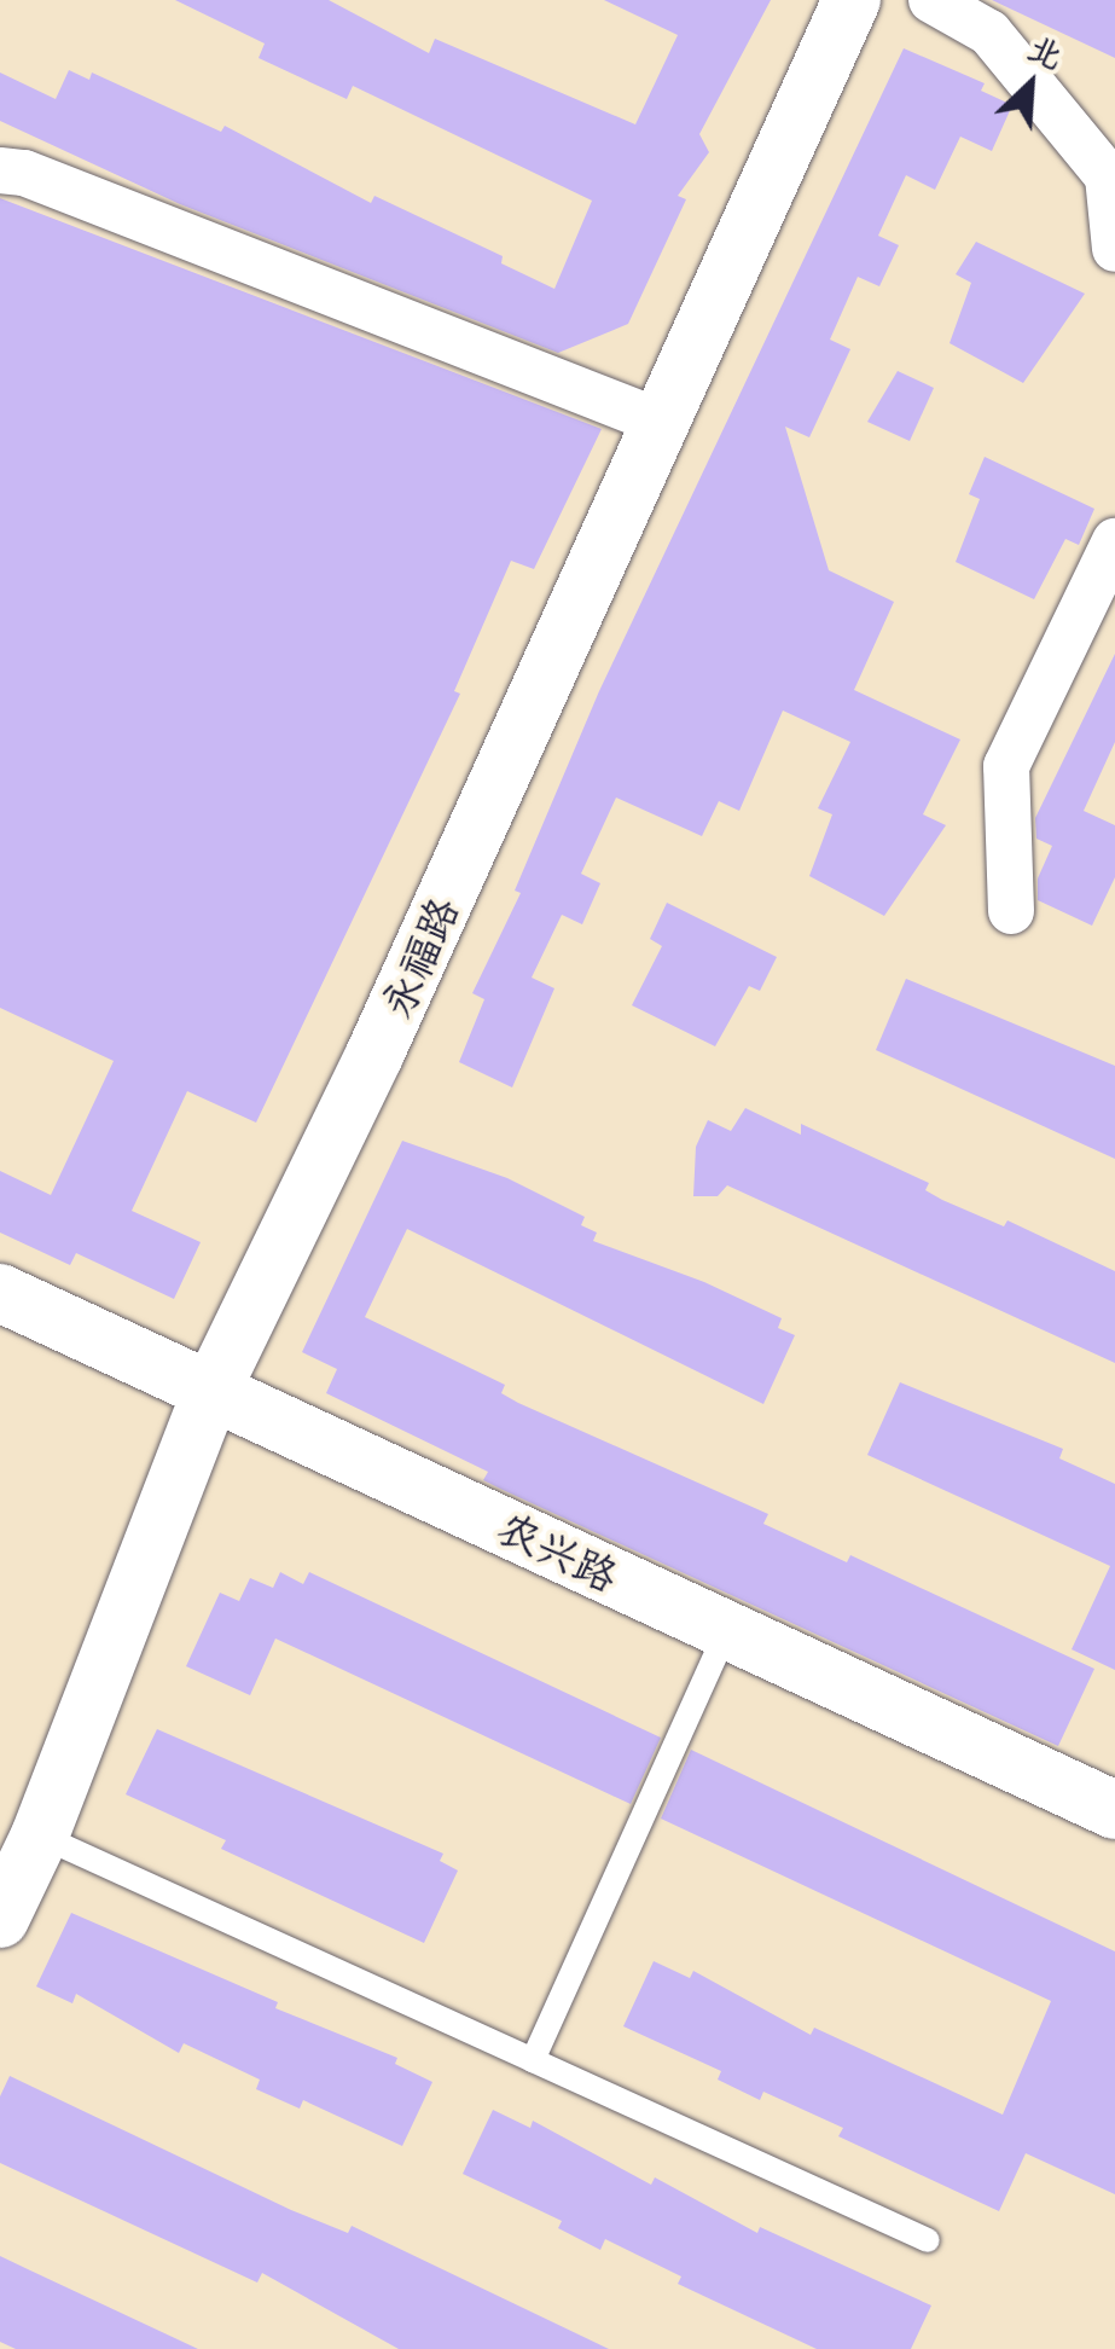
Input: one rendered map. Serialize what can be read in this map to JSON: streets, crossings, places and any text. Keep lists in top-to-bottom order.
{
  "streets": {
    "street": ["永福路", "农兴路"]
  },
  "crossings": [
    ["永福路", "农兴路"]
  ],
  "north": "top right"
}
